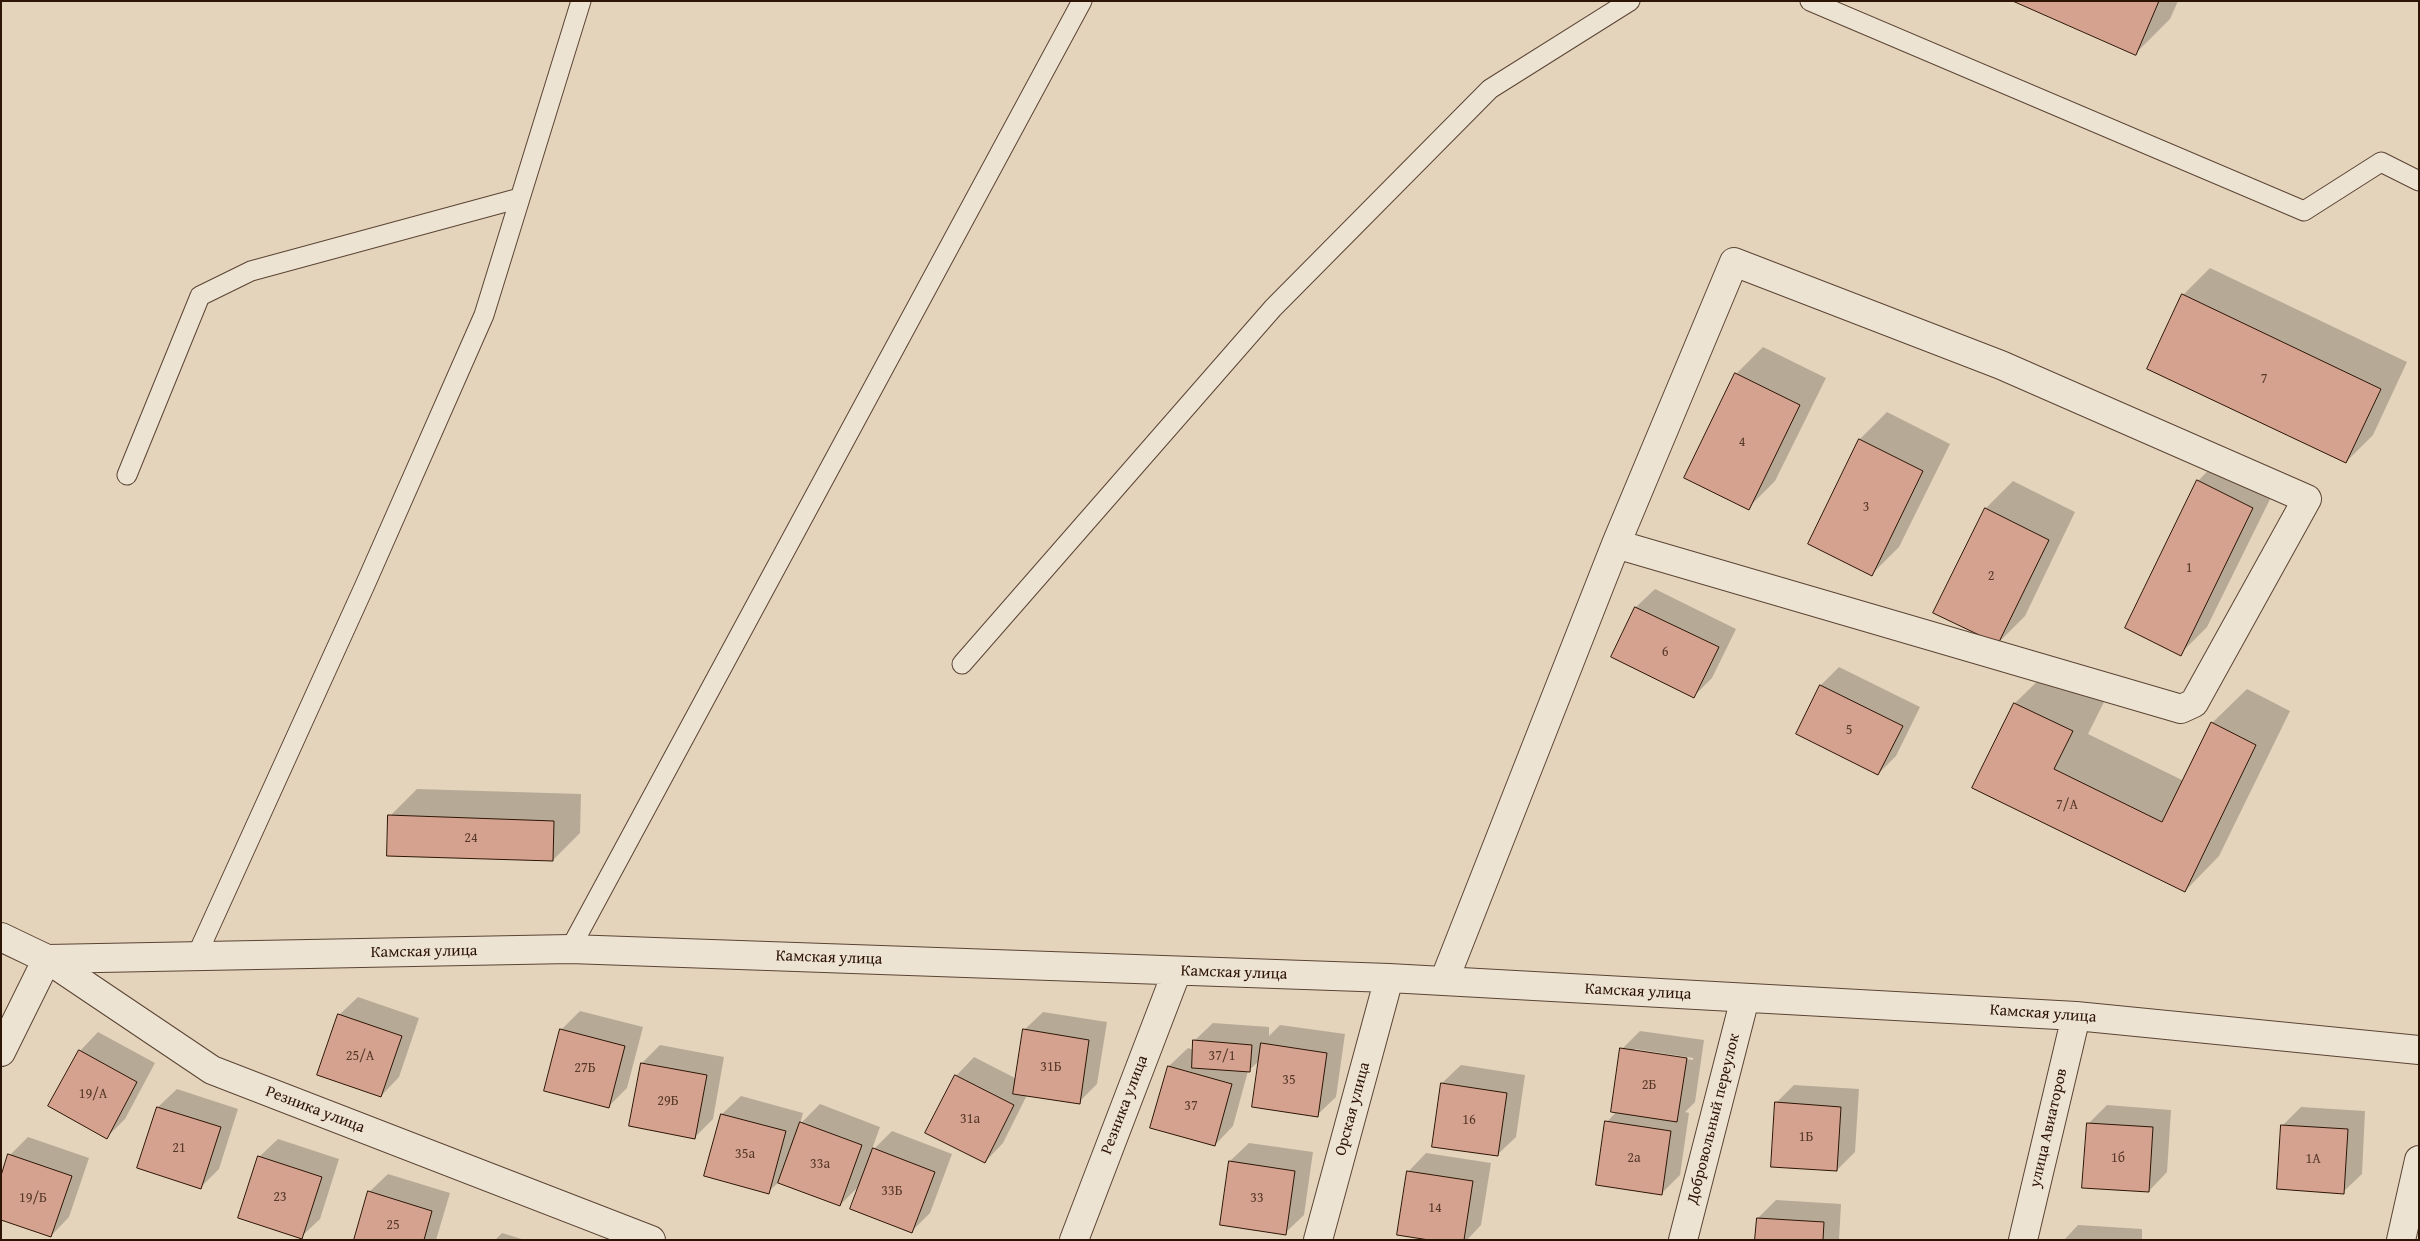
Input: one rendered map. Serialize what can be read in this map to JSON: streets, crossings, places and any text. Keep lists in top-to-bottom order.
{
  "streets": {
    "street": [
      "Камская улица",
      "Резника улица",
      "Орская улица",
      "Добровольный переулок",
      "улица Авиаторов"
    ]
  },
  "crossings": [
    ["Камская улица", "Резника улица"],
    ["Камская улица", "Орская улица"],
    ["Камская улица", "Добровольный переулок"],
    ["Камская улица", "улица Авиаторов"]
  ],
  "house_numbers": [
    "7",
    "4",
    "3",
    "1",
    "2",
    "6",
    "5",
    "7/А",
    "24",
    "25/А",
    "37/1",
    "31Б",
    "27Б",
    "35",
    "2Б",
    "19/А",
    "29Б",
    "37",
    "31а",
    "16",
    "1Б",
    "21",
    "35а",
    "2а",
    "1б",
    "1А",
    "33а",
    "33Б",
    "23",
    "19/Б",
    "33",
    "14",
    "25"
  ]
}
